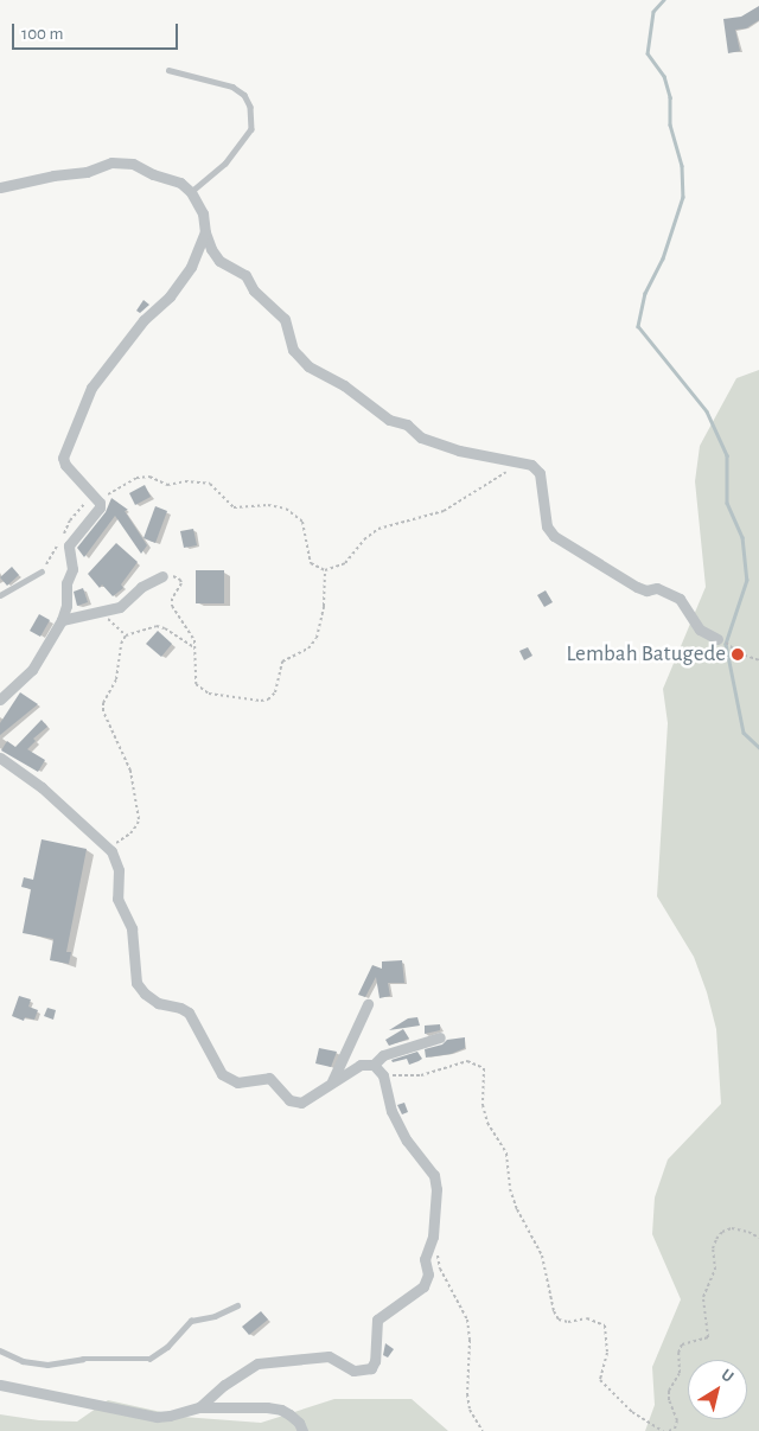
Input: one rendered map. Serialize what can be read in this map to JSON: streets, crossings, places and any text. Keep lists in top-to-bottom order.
{
  "places": ["Lembah Batugede"],
  "scale_bar": "100 m",
  "north": "top right"
}
